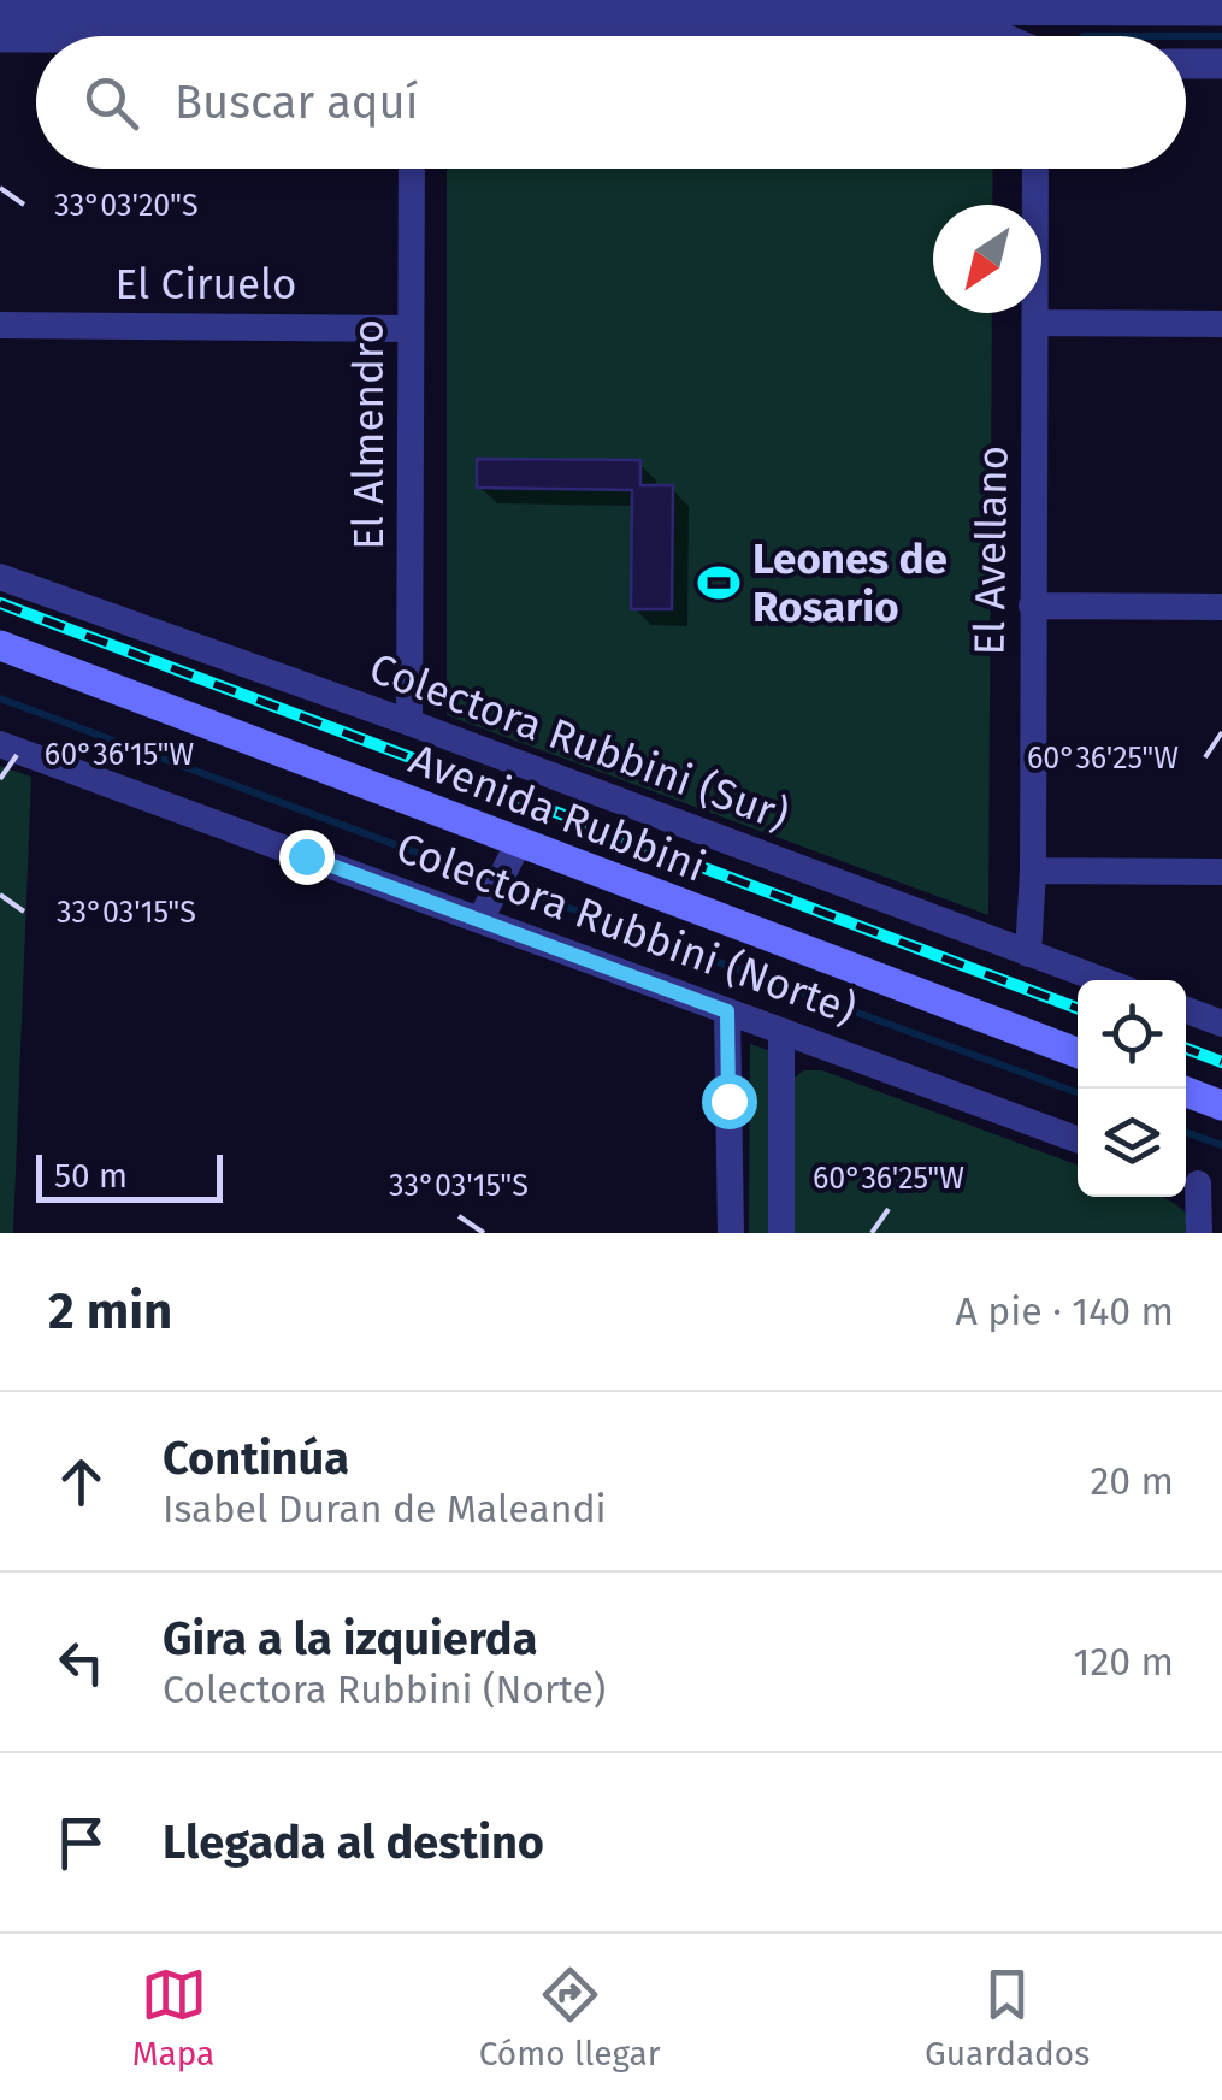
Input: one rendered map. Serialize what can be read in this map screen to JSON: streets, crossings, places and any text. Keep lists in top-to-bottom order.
{
  "streets": {
    "main road": ["Avenida Rubbini"],
    "street": [
      "El Ciruelo",
      "El Almendro",
      "El Avellano",
      "Colectora Rubbini (Sur)",
      "Colectora Rubbini (Norte)"
    ]
  },
  "crossings": [
    ["El Ciruelo", "El Almendro"],
    ["El Almendro", "Colectora Rubbini (Sur)"],
    ["El Avellano", "Colectora Rubbini (Sur)"]
  ],
  "places": {
    "sports": ["Leones de Rosario"]
  },
  "scale_bar": "50 m",
  "north": "bottom left",
  "page": {
    "search": "Buscar aquí",
    "scale": "50 m",
    "heading": ["2 min", "A pie · 140 m"],
    "list": [
      ["Continúa", "Isabel Duran de Maleandi", "20 m"],
      ["Gira a la izquierda", "Colectora Rubbini (Norte)", "120 m"],
      "Llegada al destino"
    ],
    "nav": ["Mapa", "Cómo llegar", "Guardados"]
  },
  "coordinates": [
    "33°03'20\"S",
    "60°36'15\"W",
    "60°36'25\"W",
    "33°03'15\"S"
  ]
}
